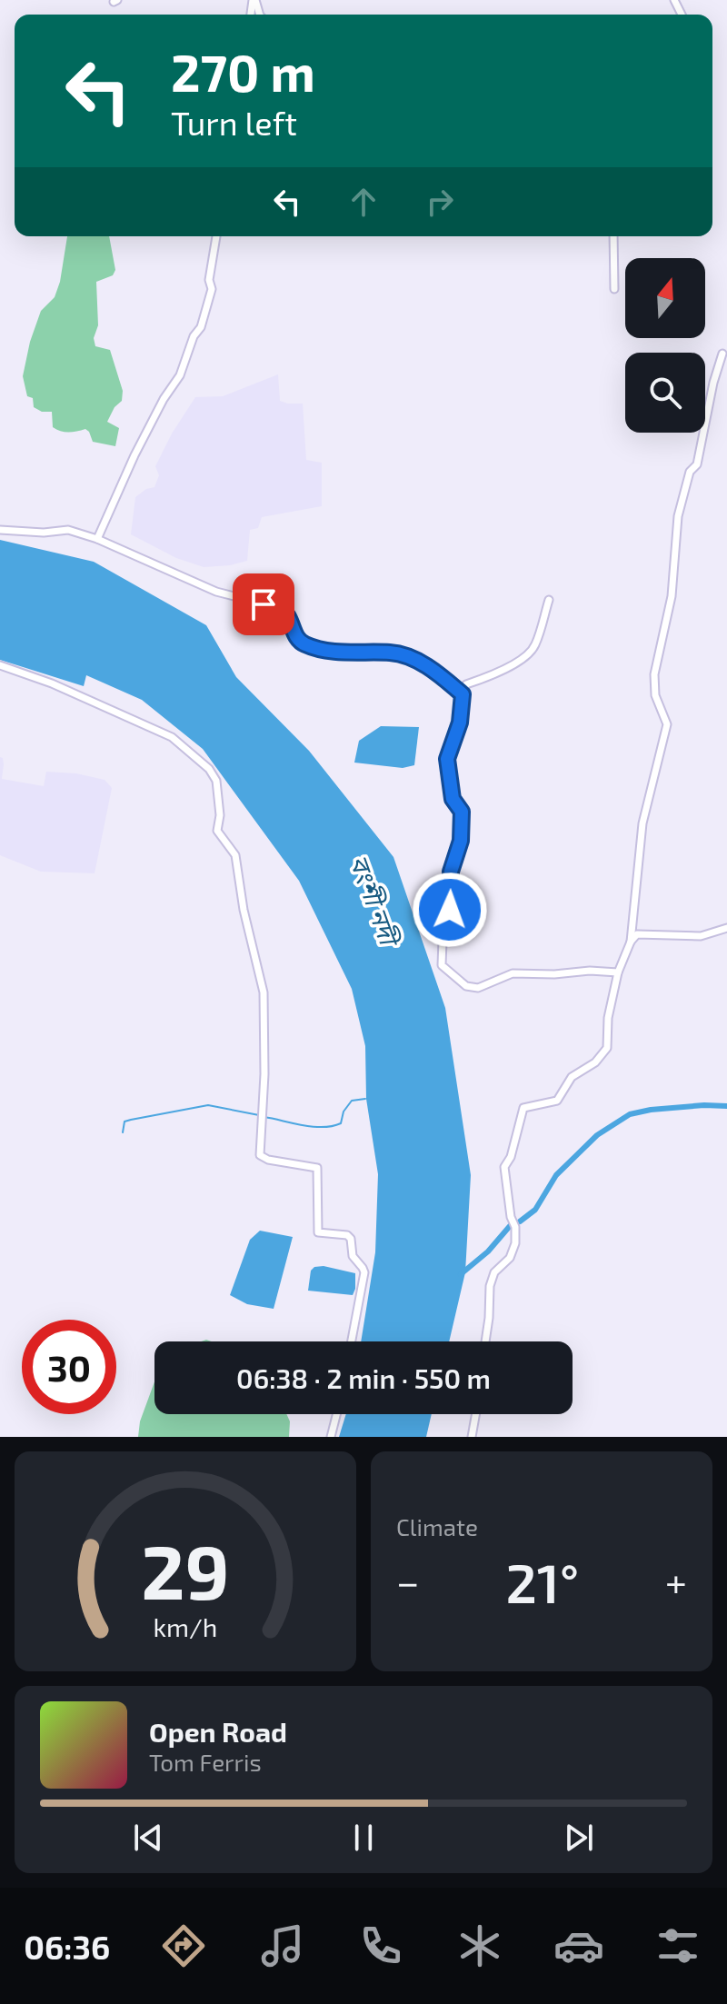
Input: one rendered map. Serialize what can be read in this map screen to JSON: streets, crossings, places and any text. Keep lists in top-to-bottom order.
{
  "water": ["বংশী নদী"],
  "north": "top",
  "page": {
    "turn": ["270 m", "Turn left"],
    "limit": "30",
    "trip": "06:38 · 2 min · 550 m",
    "tile": "Climate",
    "heat": ["−", "21°", "+"],
    "song": ["Open Road", "Tom Ferris"],
    "tabs": "06:36",
    "gauge": ["29", "km/h"]
  }
}
